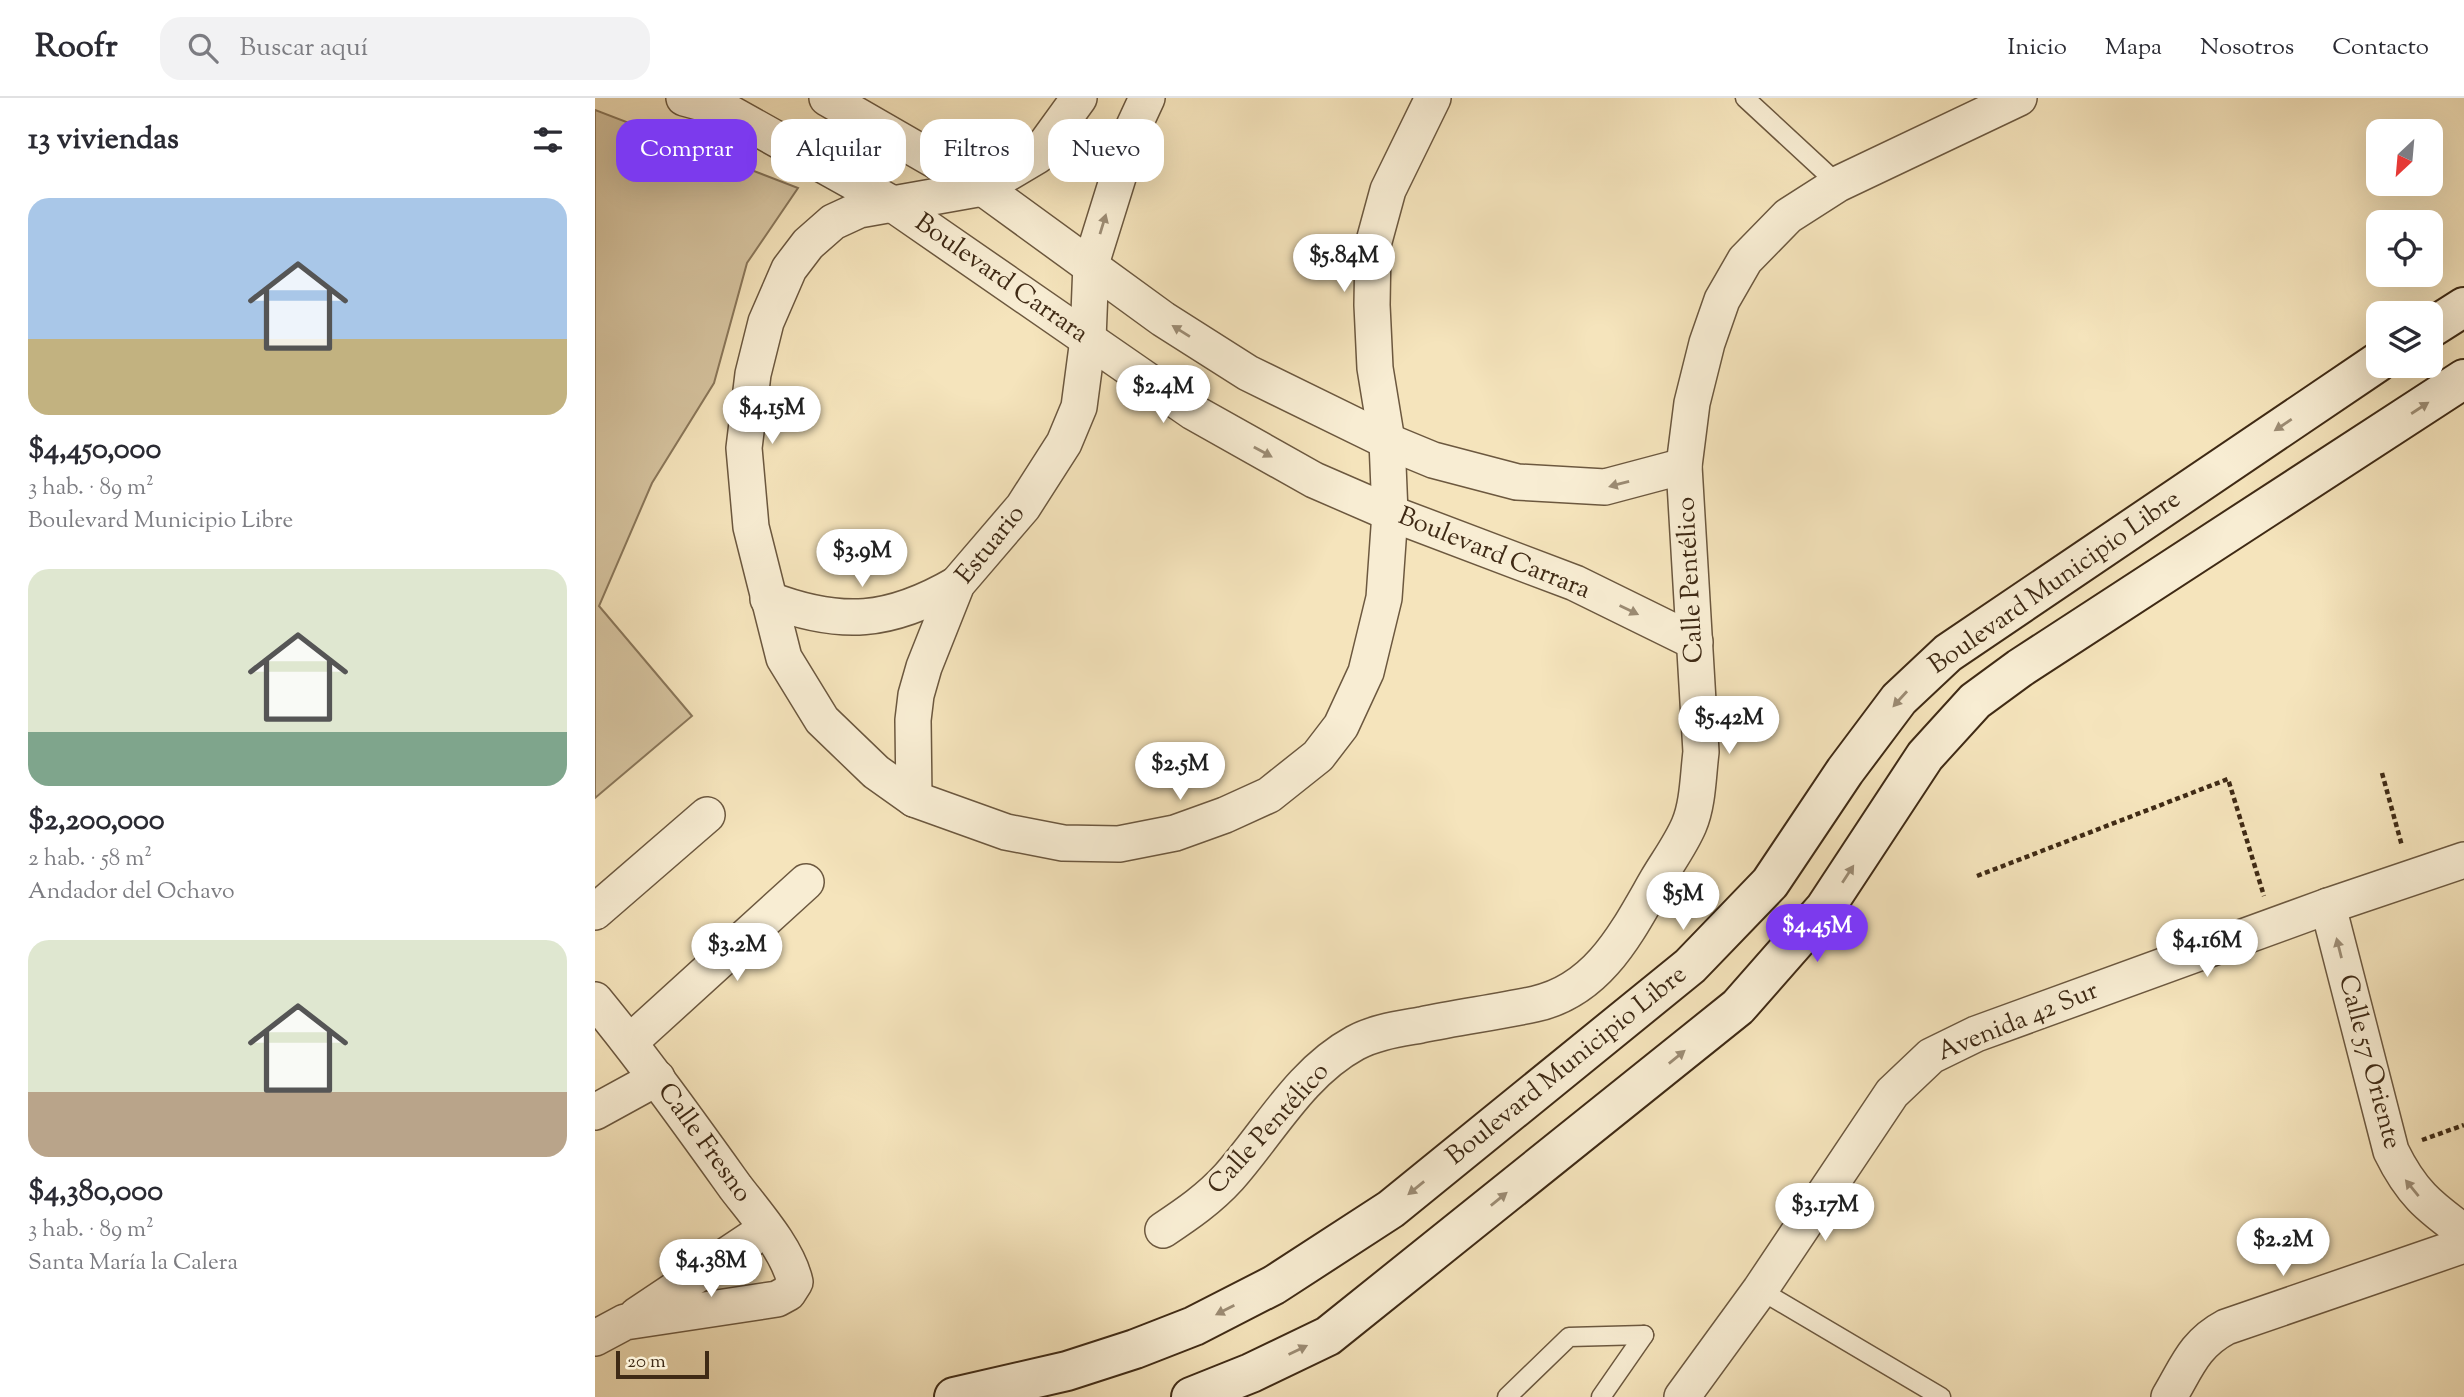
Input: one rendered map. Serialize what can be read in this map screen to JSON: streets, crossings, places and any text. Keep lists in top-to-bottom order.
{
  "streets": {
    "main road": ["Boulevard Municipio Libre"],
    "street": [
      "Boulevard Carrara",
      "Estuario",
      "Calle Pentélico",
      "Avenida 42 Sur",
      "Calle 57 Oriente",
      "Calle Fresno"
    ]
  },
  "crossings": [
    ["Boulevard Carrara", "Estuario"],
    ["Boulevard Carrara", "Calle Pentélico"],
    ["Avenida 42 Sur", "Calle 57 Oriente"]
  ],
  "one_way": ["Calle 57 Oriente"],
  "scale_bar": "20 m",
  "north": "bottom left",
  "page": {
    "header": "Roofr",
    "search": "Buscar aquí",
    "nav": [
      "Inicio",
      "Mapa",
      "Nosotros",
      "Contacto"
    ],
    "heading": "13 viviendas",
    "chip": [
      "Comprar",
      "Alquilar",
      "Filtros",
      "Nuevo"
    ],
    "list": [
      {
        "name": "$4,450,000",
        "note": "3 hab. · 89 m² · Boulevard Municipio Libre"
      },
      {
        "name": "$2,200,000",
        "note": "2 hab. · 58 m² · Andador del Ochavo"
      },
      {
        "name": "$4,380,000",
        "note": "3 hab. · 89 m² · Santa María la Calera"
      }
    ],
    "price": [
      "$5.84M",
      "$2.4M",
      "$4.15M",
      "$3.9M",
      "$5.42M",
      "$2.5M",
      "$5M",
      "$4.45M",
      "$4.16M",
      "$3.2M",
      "$3.17M",
      "$2.2M",
      "$4.38M"
    ],
    "scale": "20 m"
  }
}
